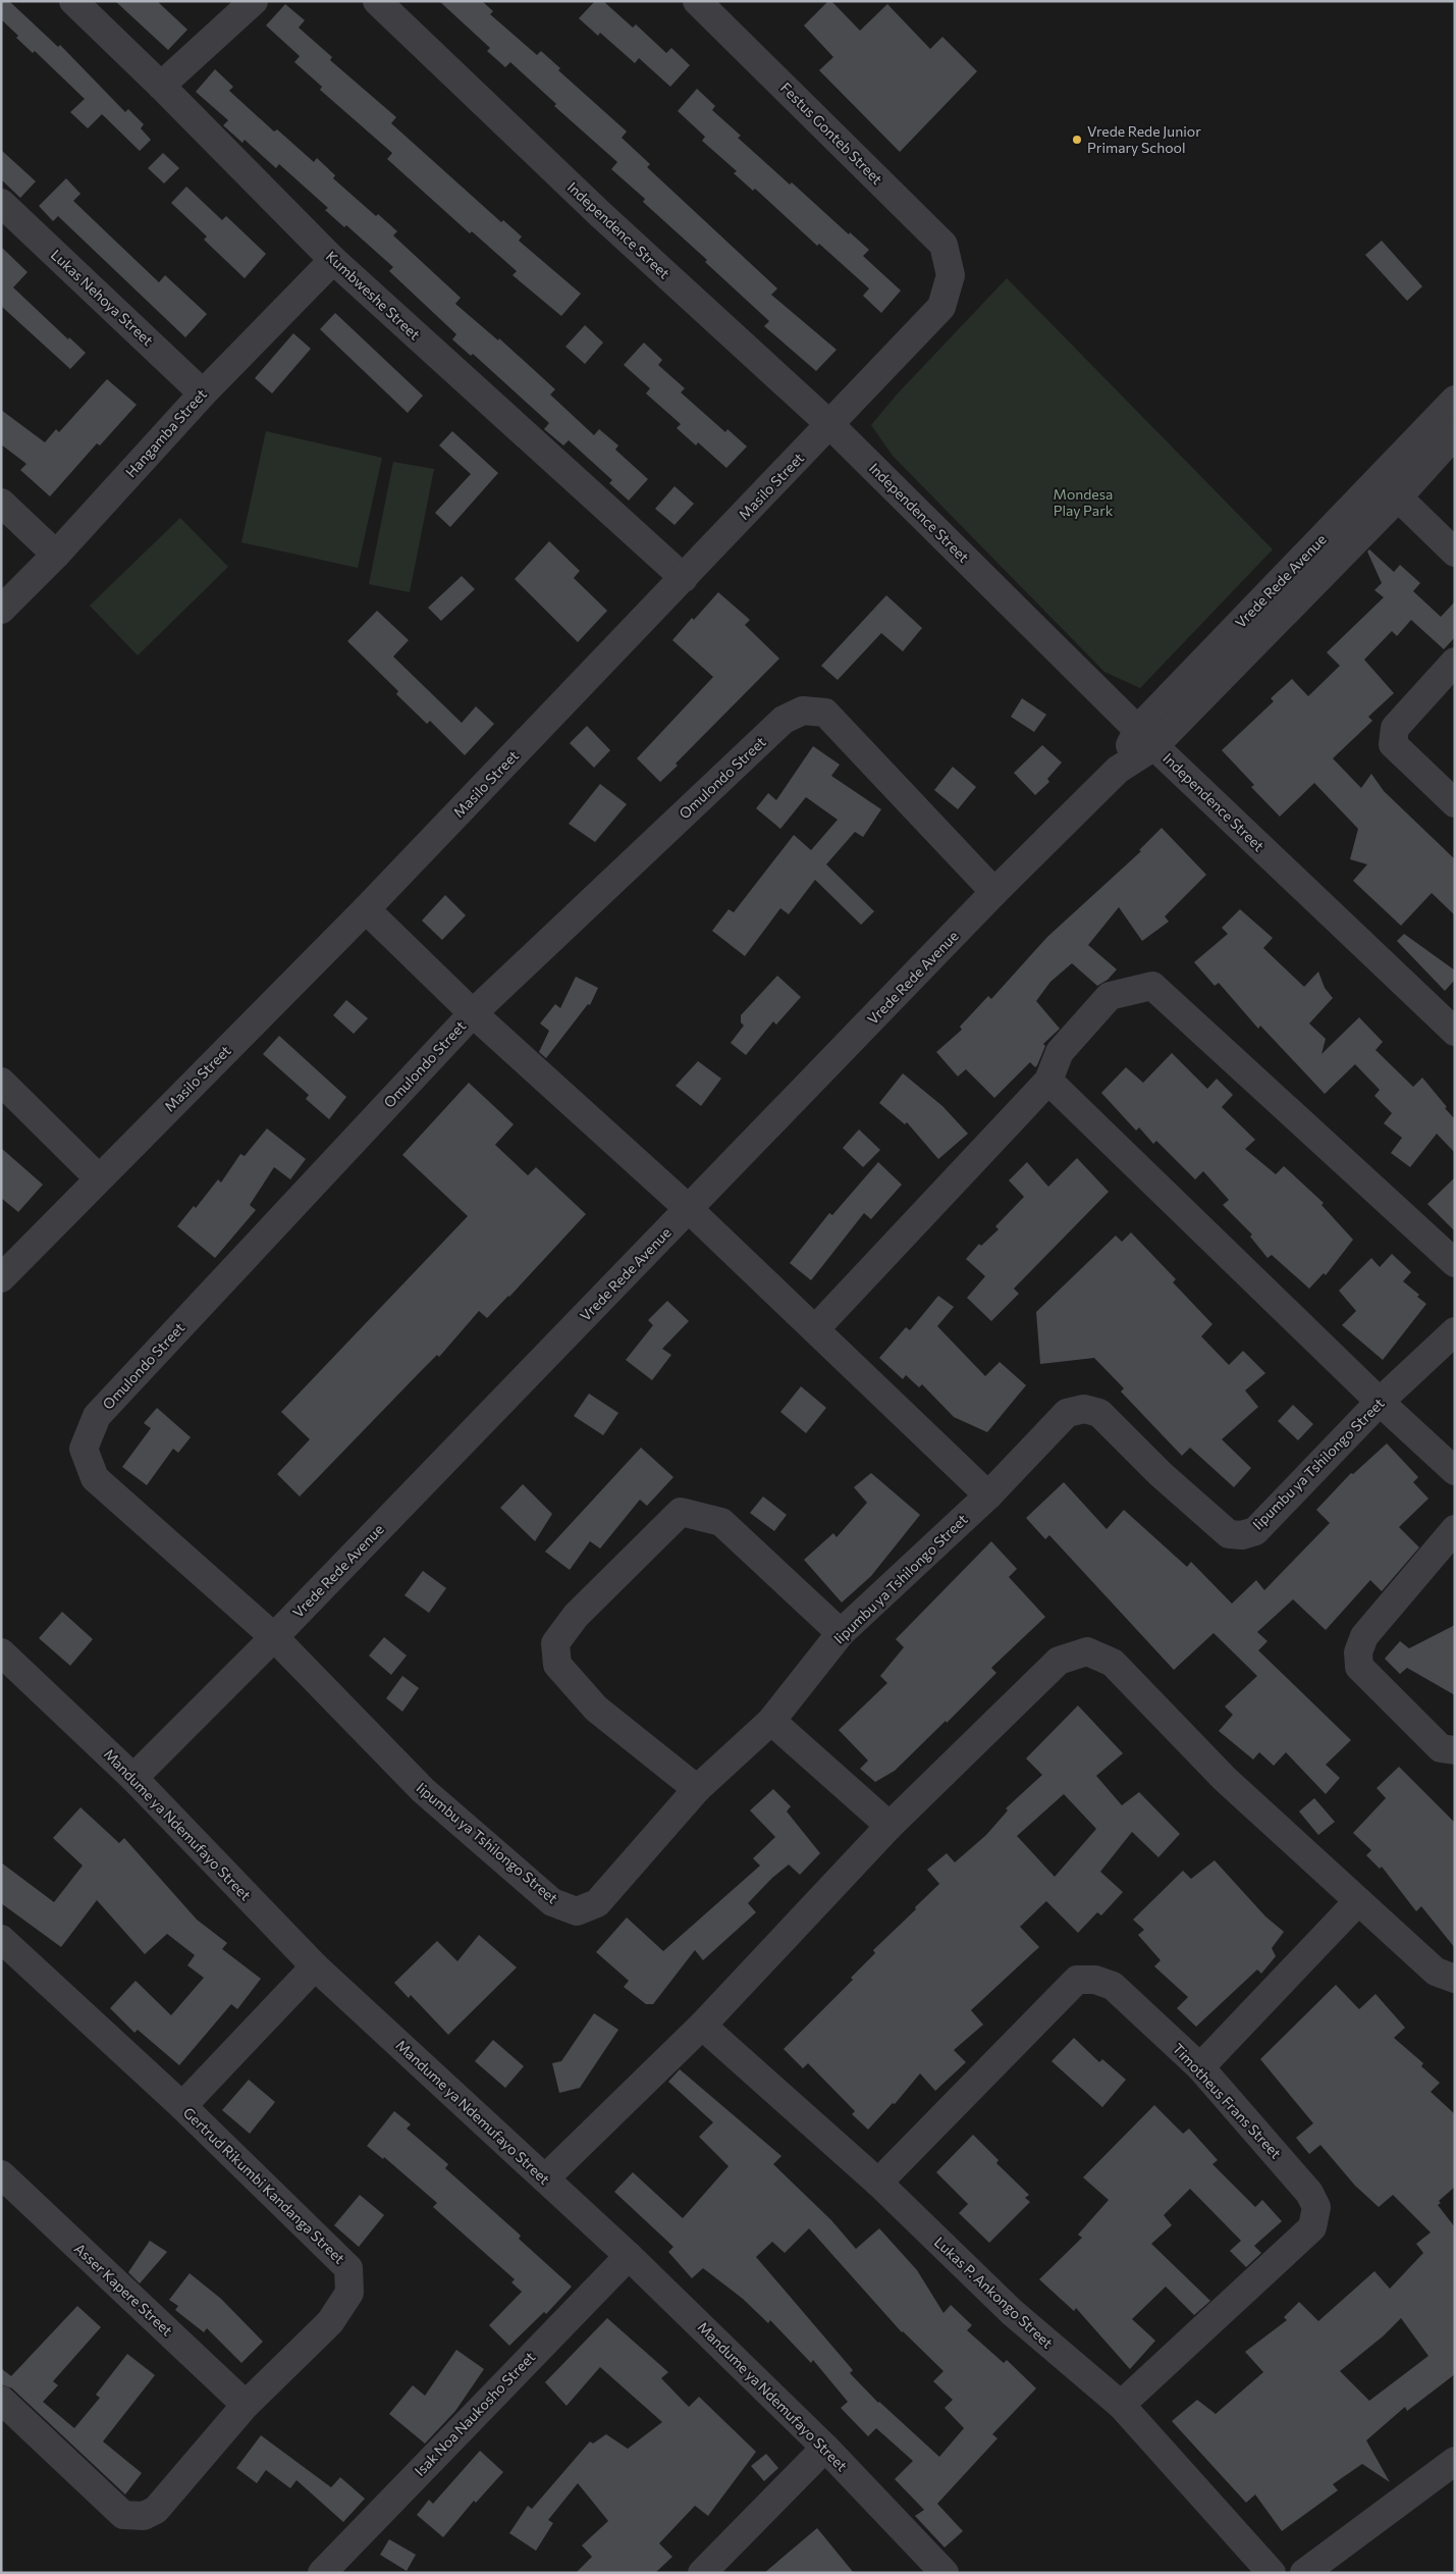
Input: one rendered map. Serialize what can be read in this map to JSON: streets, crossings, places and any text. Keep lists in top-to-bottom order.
{
  "streets": {
    "street": [
      "Festus Gonteb Street",
      "Independence Street",
      "Kumbweshe Street",
      "Lukas Nehoya Street",
      "Hangamba Street",
      "Masilo Street",
      "Vrede Rede Avenue",
      "Omulondo Street",
      "Iipumbu ya Tshilongo Street",
      "Mandume ya Ndemufayo Street",
      "Timotheus Frans Street",
      "Gertrud Rikumbi Kandanga Street",
      "Asser Kapere Street",
      "Lukas P. Ankongo Street",
      "Isak Noa Naukosho Street"
    ]
  },
  "crossings": [
    ["Festus Gonteb Street", "Masilo Street"],
    ["Independence Street", "Masilo Street"],
    ["Independence Street", "Vrede Rede Avenue"],
    ["Kumbweshe Street", "Hangamba Street"],
    ["Kumbweshe Street", "Masilo Street"],
    ["Lukas Nehoya Street", "Hangamba Street"],
    ["Vrede Rede Avenue", "Omulondo Street"],
    ["Vrede Rede Avenue", "Iipumbu ya Tshilongo Street"],
    ["Vrede Rede Avenue", "Mandume ya Ndemufayo Street"],
    ["Omulondo Street", "Iipumbu ya Tshilongo Street"],
    ["Mandume ya Ndemufayo Street", "Isak Noa Naukosho Street"],
    ["Timotheus Frans Street", "Lukas P. Ankongo Street"],
    ["Gertrud Rikumbi Kandanga Street", "Asser Kapere Street"]
  ],
  "parks": ["Mondesa Play Park"],
  "places": ["Vrede Rede Junior Primary School"]
}
